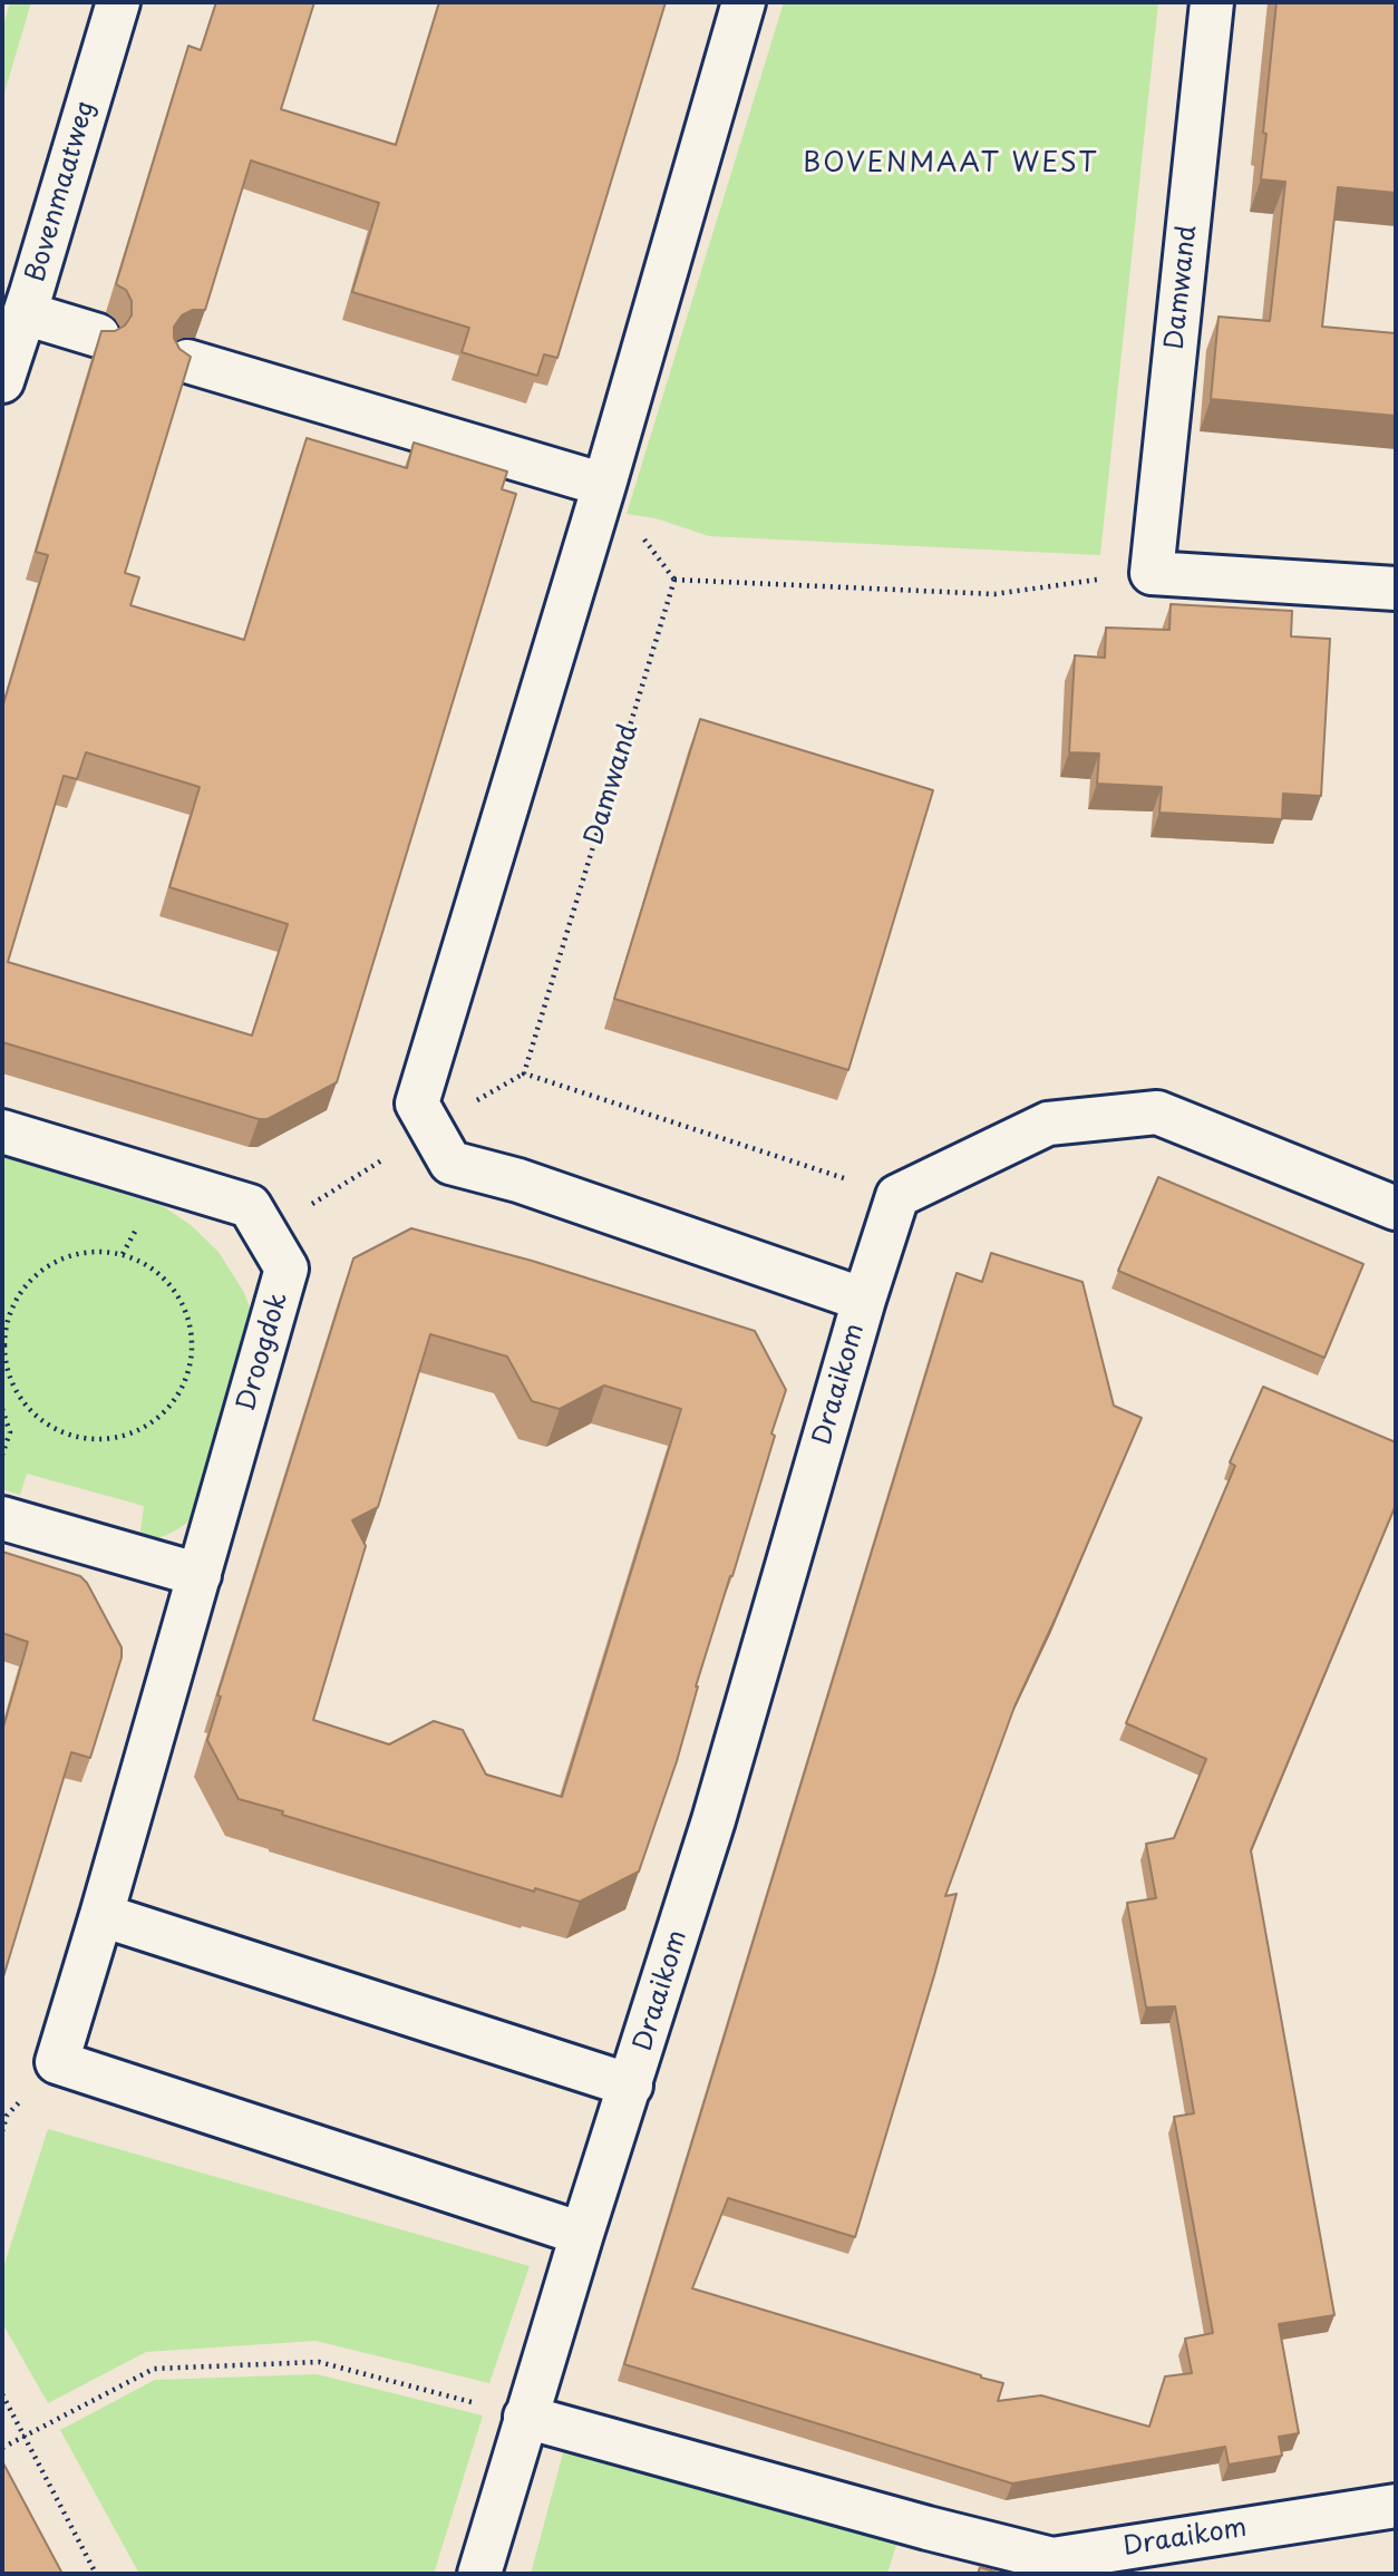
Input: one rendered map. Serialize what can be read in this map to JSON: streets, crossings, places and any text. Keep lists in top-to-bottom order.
{
  "streets": {
    "street": [
      "Bovenmaatweg",
      "Damwand",
      "Droogdok",
      "Draaikom"
    ]
  },
  "crossings": [
    ["Damwand", "Draaikom"],
    ["Droogdok", "Draaikom"]
  ],
  "districts": ["BOVENMAAT WEST"]
}
